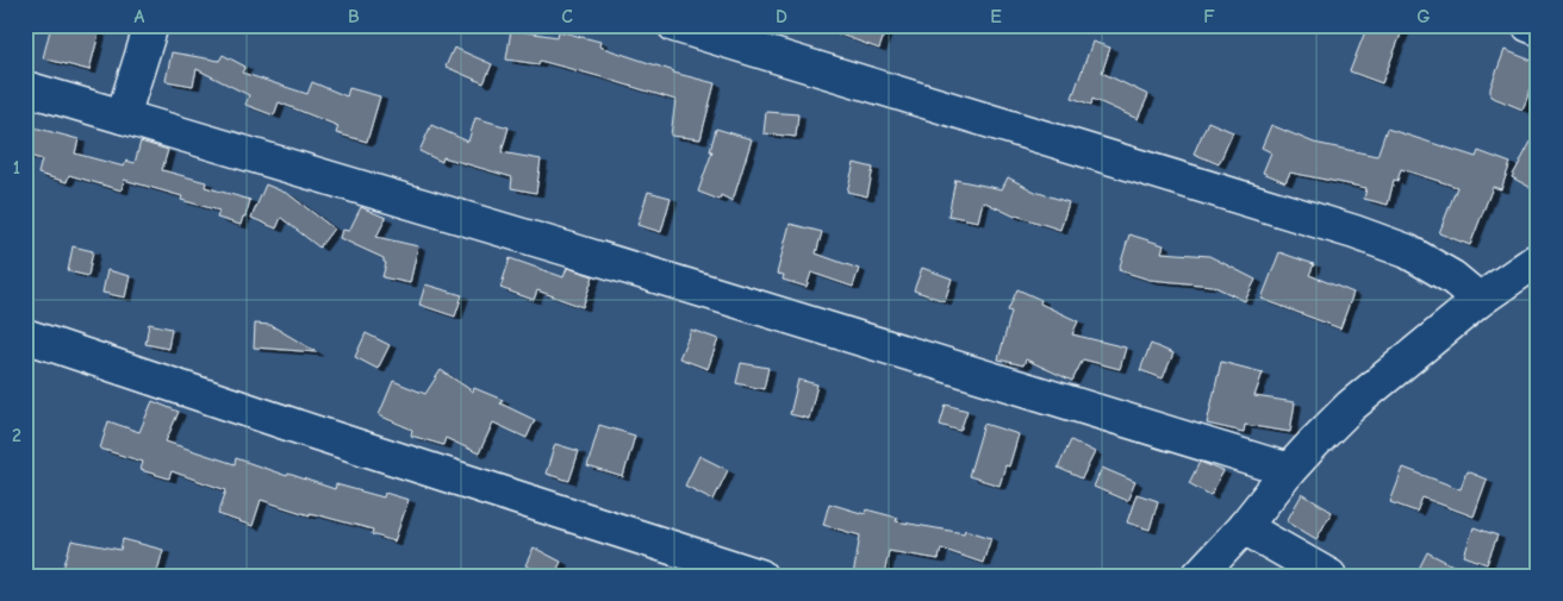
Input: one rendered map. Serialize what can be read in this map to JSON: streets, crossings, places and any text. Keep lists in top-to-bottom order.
{
  "grid": {
    "columns": [
      "A",
      "B",
      "C",
      "D",
      "E",
      "F",
      "G"
    ],
    "rows": ["1", "2"]
  }
}
